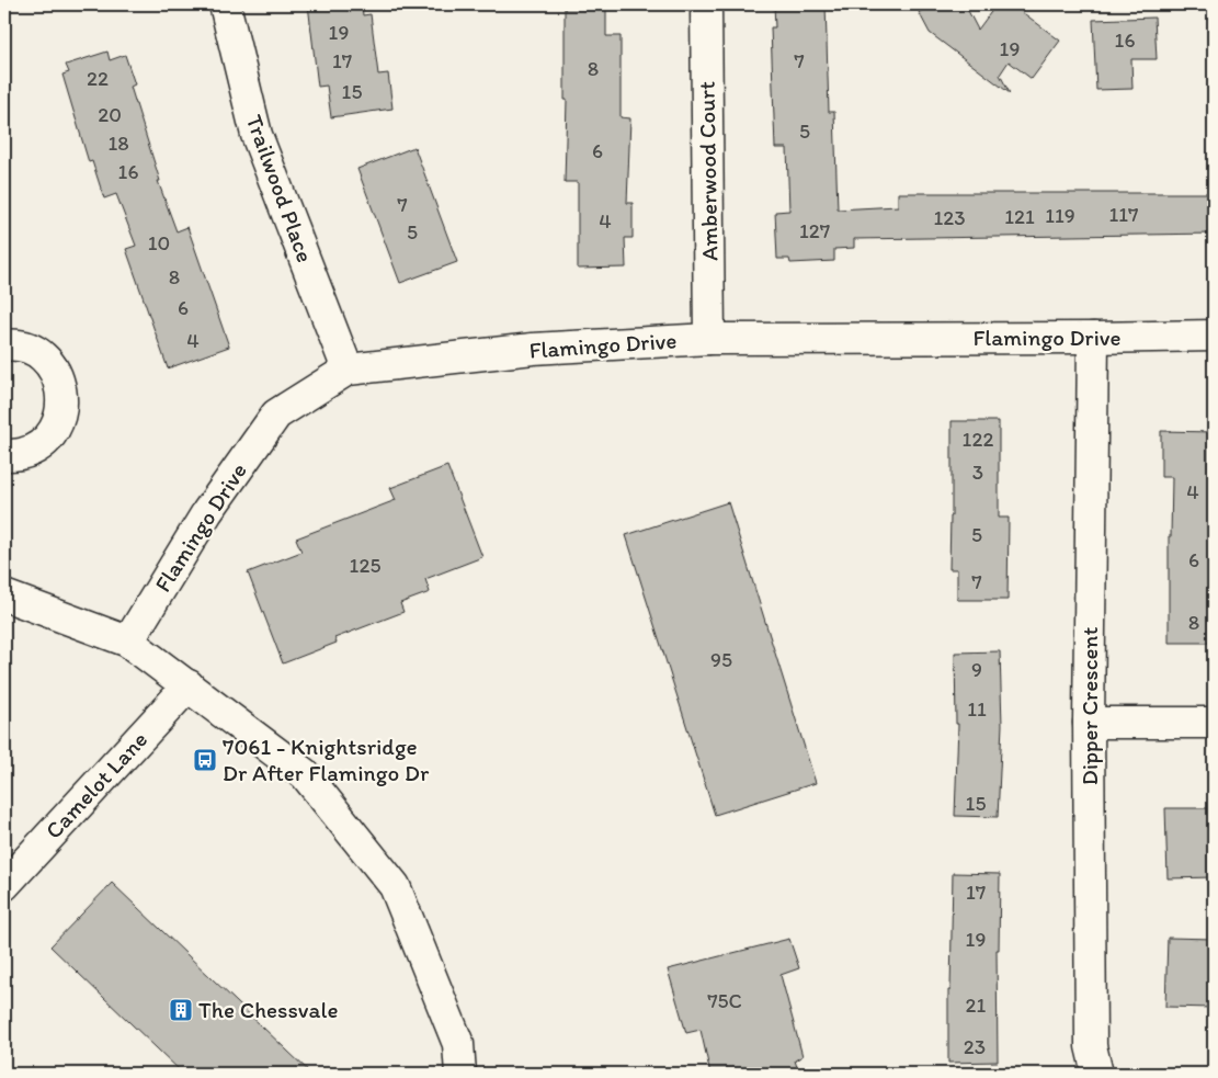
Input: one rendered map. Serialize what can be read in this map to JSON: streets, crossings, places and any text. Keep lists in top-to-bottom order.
{
  "streets": {
    "street": [
      "Amberwood Court",
      "Trailwood Place",
      "Flamingo Drive",
      "Dipper Crescent",
      "Camelot Lane"
    ]
  },
  "crossings": [
    ["Amberwood Court", "Flamingo Drive"],
    ["Trailwood Place", "Flamingo Drive"],
    ["Flamingo Drive", "Dipper Crescent"]
  ],
  "places": {
    "bus stop": ["7061 - Knightsridge Dr After Flamingo Dr"],
    "building": ["The Chessvale"]
  },
  "house_numbers": [
    "19",
    "16",
    "19",
    "17",
    "7",
    "8",
    "22",
    "15",
    "20",
    "5",
    "18",
    "6",
    "16",
    "7",
    "117",
    "119",
    "121",
    "123",
    "4",
    "127",
    "5",
    "10",
    "8",
    "6",
    "4",
    "122",
    "3",
    "4",
    "5",
    "6",
    "125",
    "7",
    "8",
    "95",
    "9",
    "11",
    "15",
    "17",
    "19",
    "75C",
    "21",
    "23"
  ]
}
